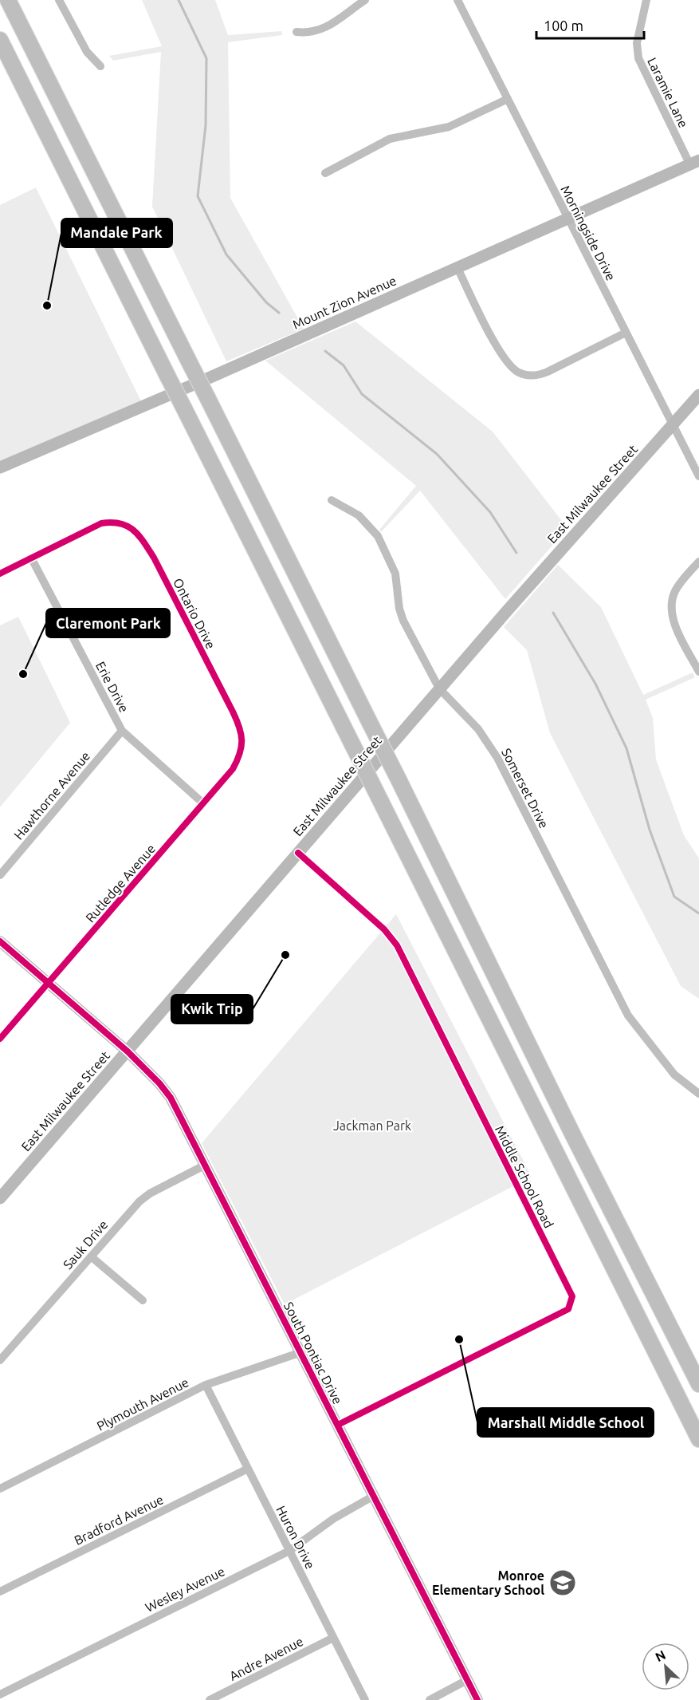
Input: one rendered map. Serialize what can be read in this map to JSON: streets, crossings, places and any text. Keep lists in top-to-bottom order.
{
  "streets": {
    "main road": ["Mount Zion Avenue", "East Milwaukee Street"],
    "street": [
      "Laramie Lane",
      "Morningside Drive",
      "Ontario Drive",
      "Erie Drive",
      "Somerset Drive",
      "Hawthorne Avenue",
      "Rutledge Avenue",
      "Middle School Road",
      "Sauk Drive",
      "South Pontiac Drive",
      "Plymouth Avenue",
      "Bradford Avenue",
      "Huron Drive",
      "Wesley Avenue",
      "Andre Avenue"
    ]
  },
  "crossings": [
    ["Laramie Lane", "Mount Zion Avenue"],
    ["Morningside Drive", "Mount Zion Avenue"],
    ["Morningside Drive", "East Milwaukee Street"],
    ["East Milwaukee Street", "Somerset Drive"],
    ["East Milwaukee Street", "Middle School Road"],
    ["East Milwaukee Street", "South Pontiac Drive"],
    ["Ontario Drive", "Erie Drive"],
    ["Ontario Drive", "Rutledge Avenue"],
    ["Erie Drive", "Hawthorne Avenue"],
    ["Erie Drive", "Rutledge Avenue"],
    ["Rutledge Avenue", "South Pontiac Drive"],
    ["Middle School Road", "South Pontiac Drive"],
    ["Sauk Drive", "South Pontiac Drive"],
    ["South Pontiac Drive", "Plymouth Avenue"],
    ["South Pontiac Drive", "Wesley Avenue"],
    ["Plymouth Avenue", "Huron Drive"],
    ["Bradford Avenue", "Huron Drive"],
    ["Huron Drive", "Wesley Avenue"],
    ["Huron Drive", "Andre Avenue"]
  ],
  "parks": ["Jackman Park"],
  "places": {
    "other": [
      "Mandale Park",
      "Claremont Park",
      "Kwik Trip",
      "Marshall Middle School"
    ],
    "school or university": ["Monroe Elementary School"]
  },
  "scale_bar": "100 m",
  "north": "top left"
}
